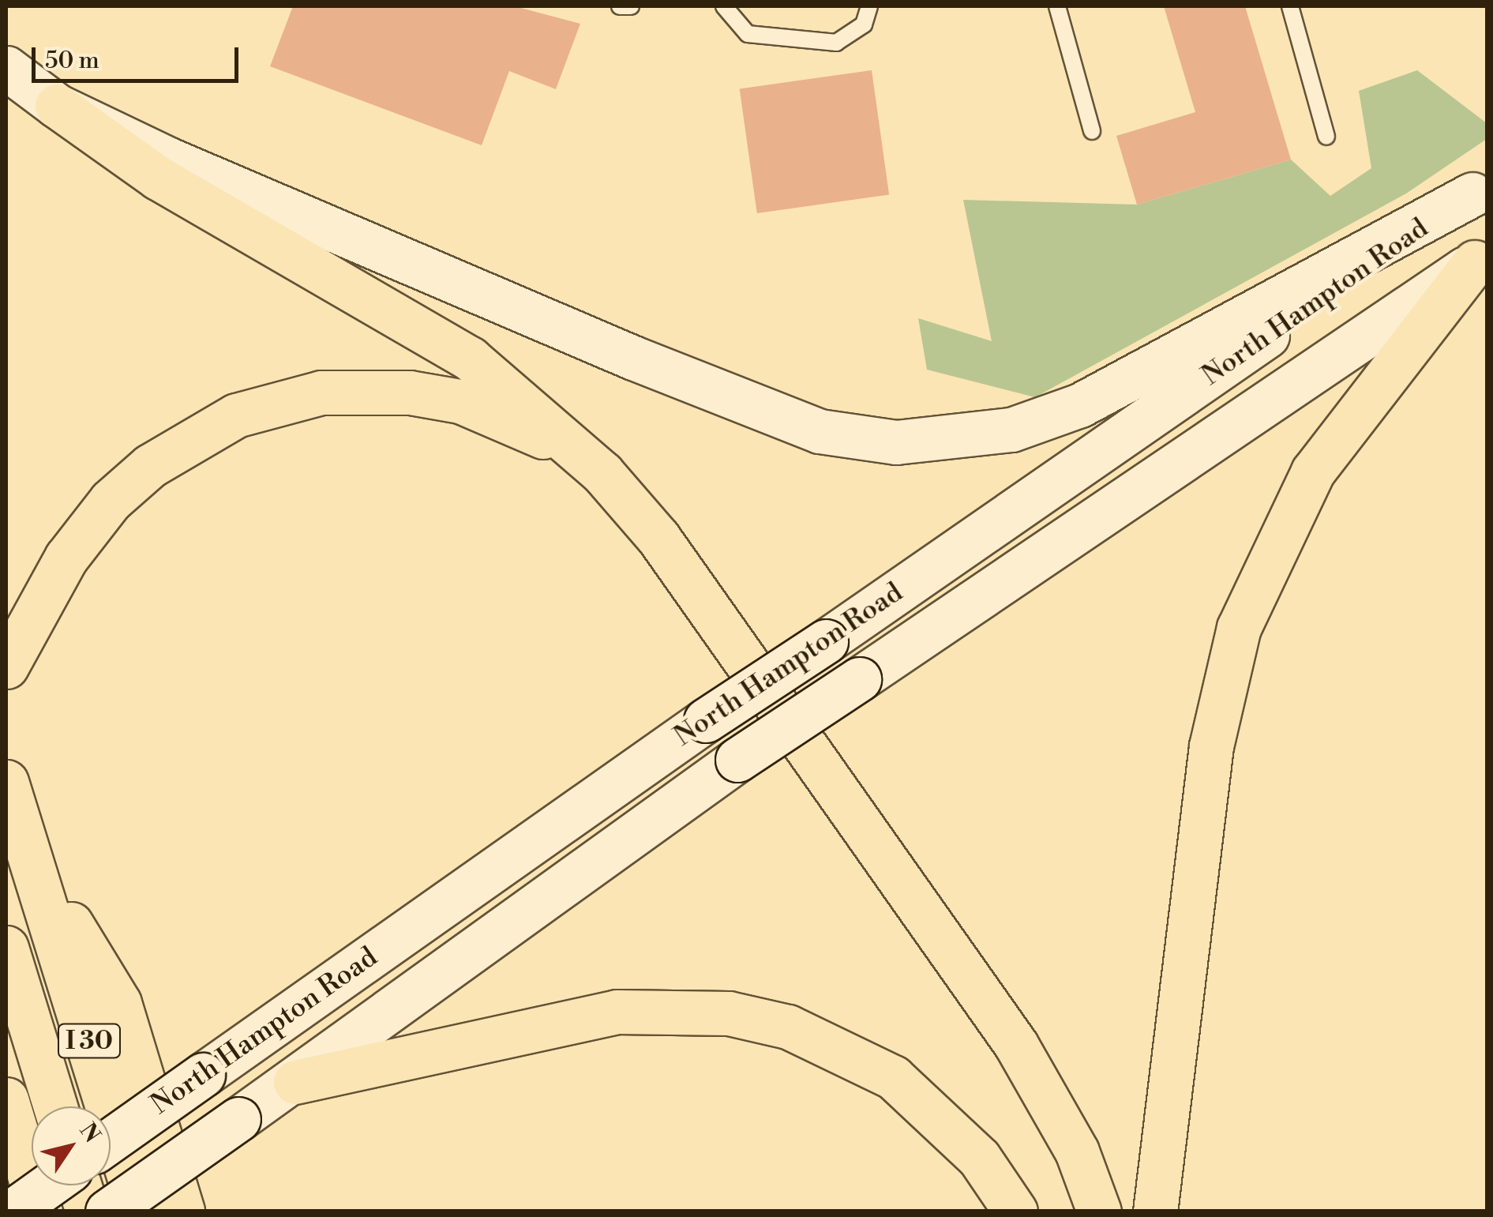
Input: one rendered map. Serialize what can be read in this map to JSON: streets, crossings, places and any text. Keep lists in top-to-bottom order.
{
  "streets": {
    "highway": ["I 30"],
    "main road": ["North Hampton Road"]
  },
  "scale_bar": "50 m",
  "north": "top right"
}
